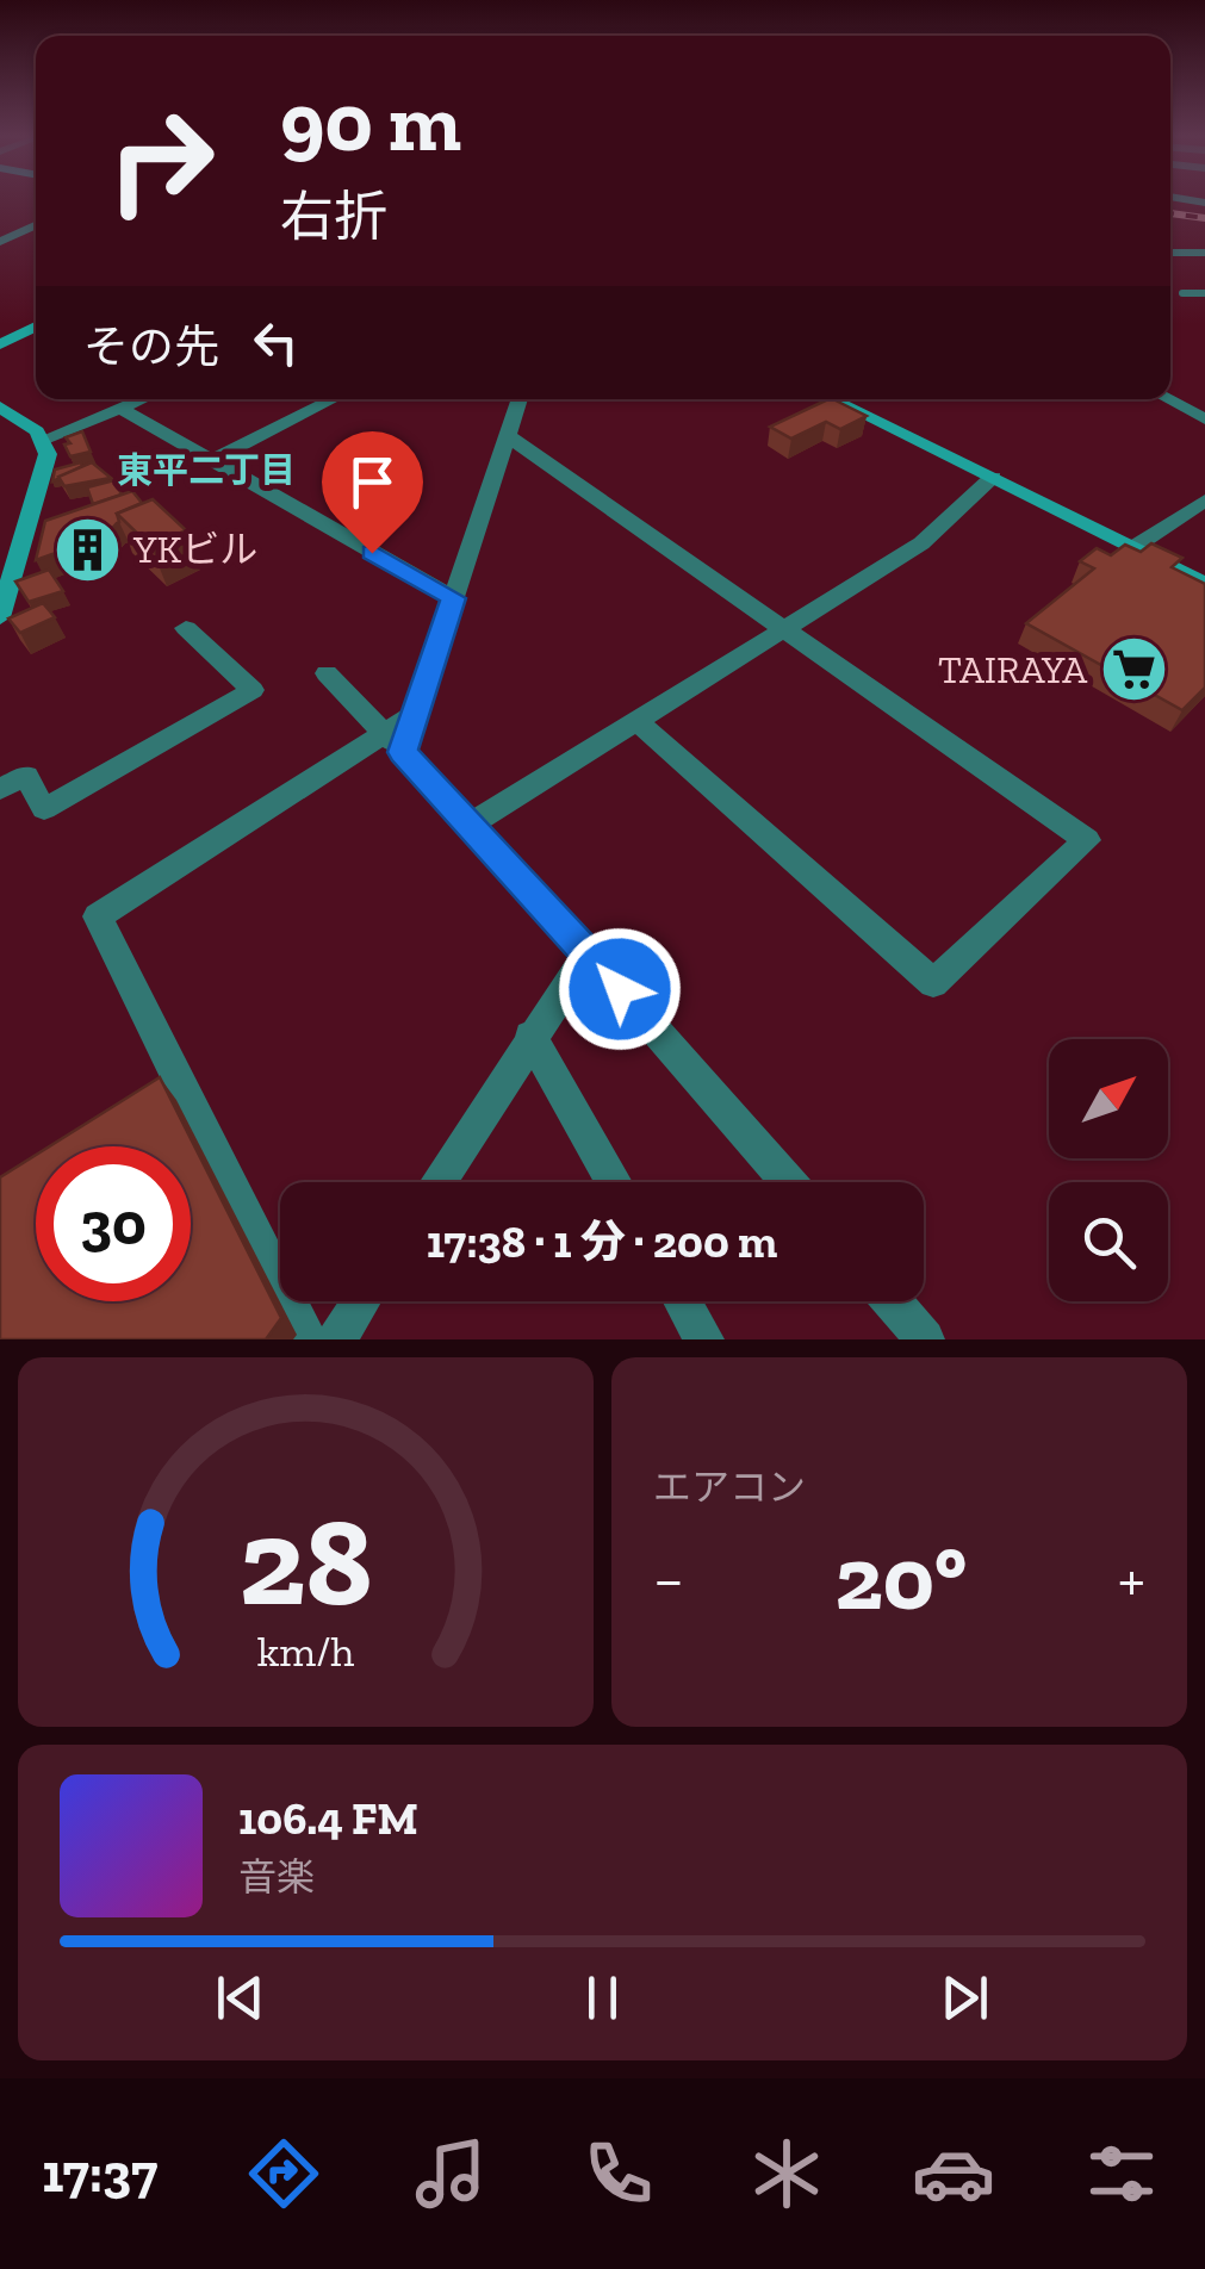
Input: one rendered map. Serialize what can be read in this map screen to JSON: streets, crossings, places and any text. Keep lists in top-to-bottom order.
{
  "districts": ["東平二丁目"],
  "places": {
    "building": ["YKビル"],
    "supermarket": ["TAIRAYA"]
  },
  "north": "top right",
  "page": {
    "turn": ["90 m", "右折"],
    "then": "その先",
    "limit": "30",
    "trip": "17:38 · 1 分 · 200 m",
    "tile": "エアコン",
    "heat": ["−", "20°", "+"],
    "song": ["106.4 FM", "音楽"],
    "tabs": "17:37",
    "gauge": ["28", "km/h"]
  }
}
